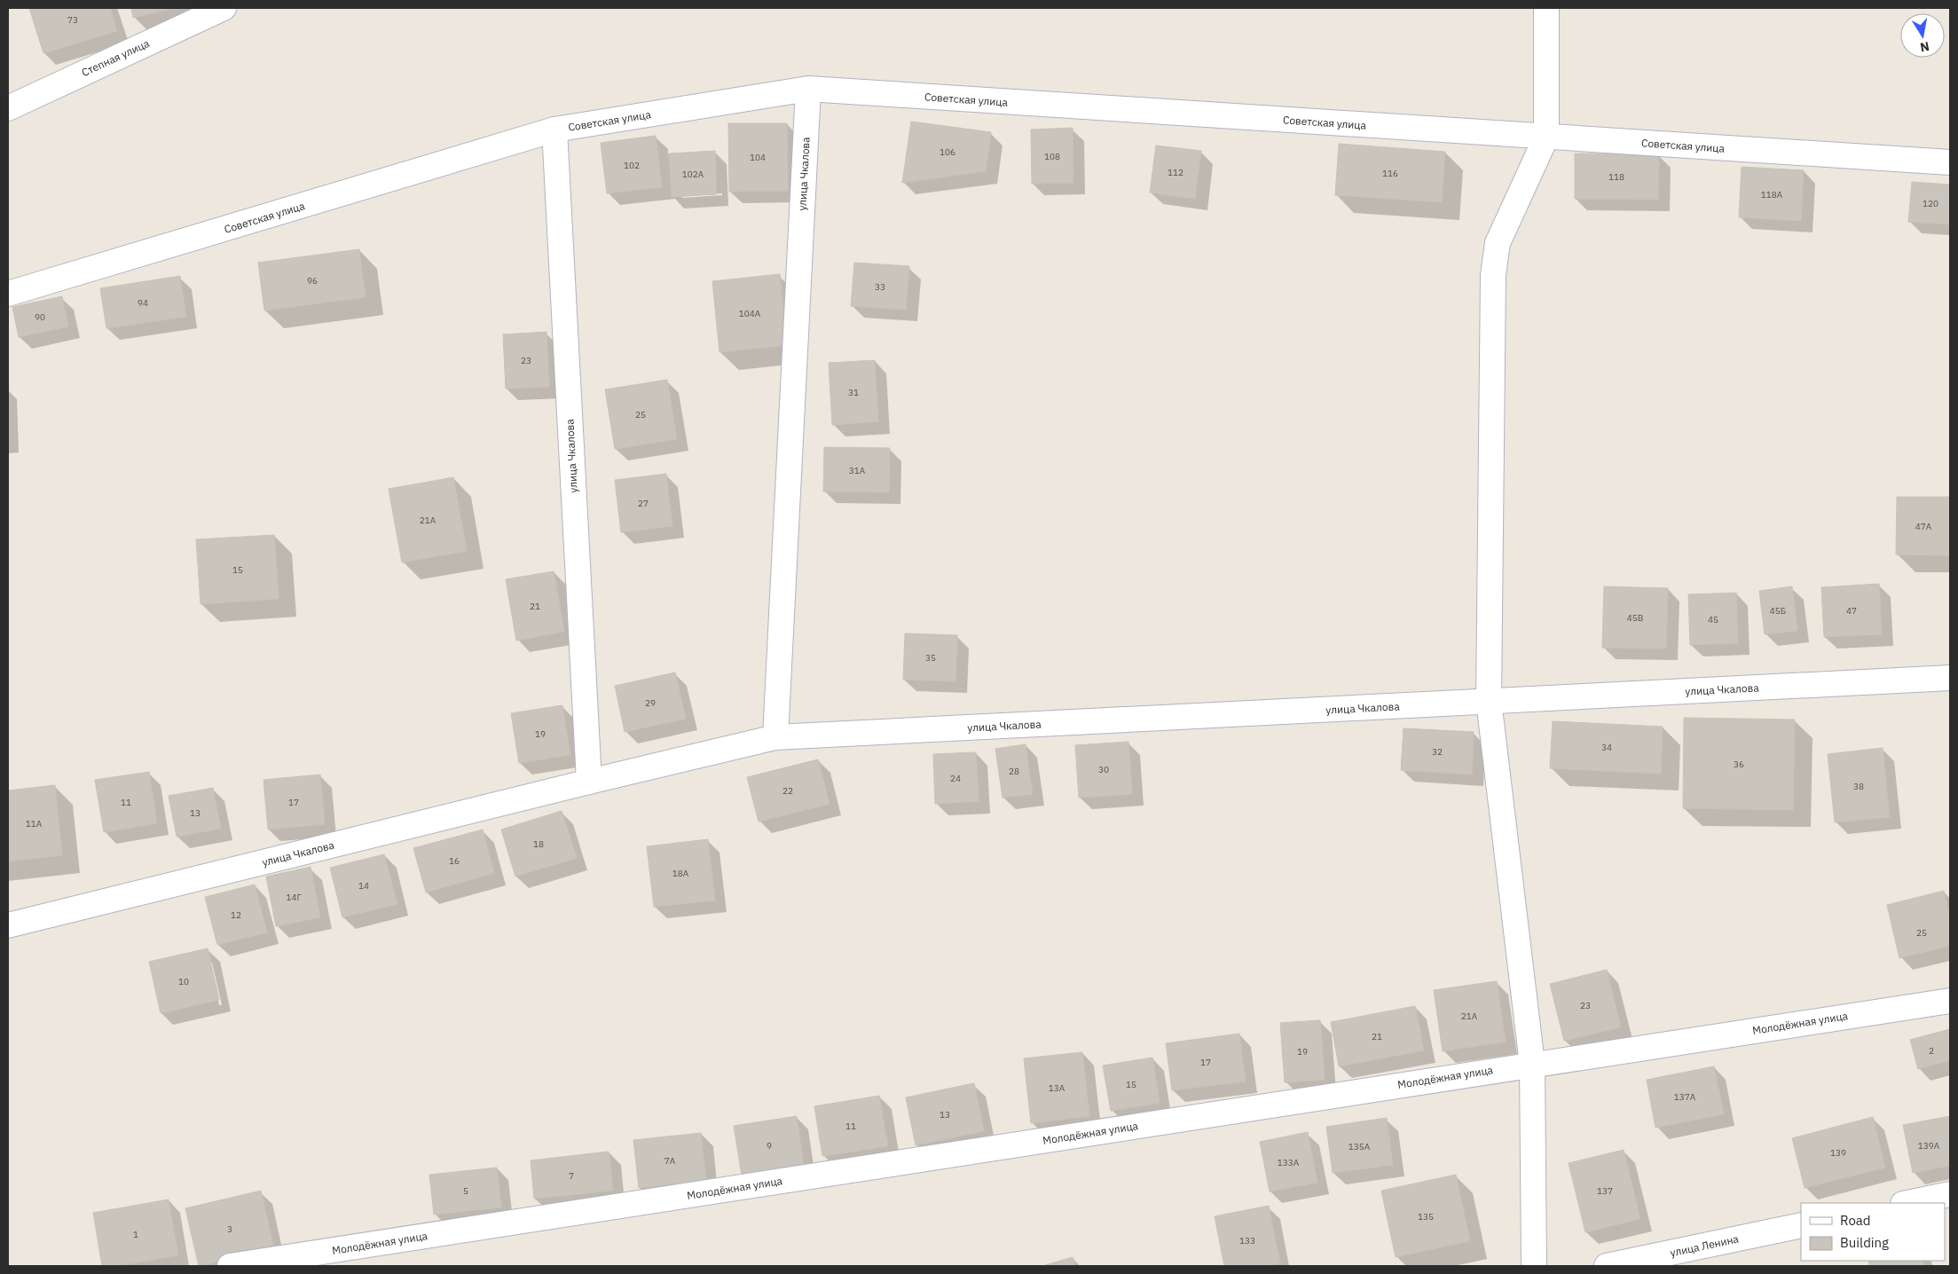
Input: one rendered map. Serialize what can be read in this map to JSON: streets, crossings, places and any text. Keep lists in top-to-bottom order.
{
  "streets": {
    "street": [
      "Степная улица",
      "Советская улица",
      "улица Чкалова",
      "Молодёжная улица",
      "улица Ленина"
    ]
  },
  "crossings": [
    ["Советская улица", "улица Чкалова"]
  ],
  "house_numbers": [
    "73",
    "106",
    "108",
    "104",
    "102",
    "112",
    "116",
    "102А",
    "118",
    "118А",
    "120",
    "96",
    "33",
    "94",
    "104А",
    "90",
    "23",
    "31",
    "25",
    "31А",
    "27",
    "21А",
    "47А",
    "15",
    "21",
    "45Б",
    "47",
    "45В",
    "45",
    "35",
    "29",
    "19",
    "34",
    "32",
    "36",
    "30",
    "28",
    "24",
    "38",
    "22",
    "11",
    "17",
    "13",
    "11А",
    "18",
    "16",
    "18А",
    "14",
    "14Г",
    "12",
    "25",
    "10",
    "23",
    "21А",
    "21",
    "2",
    "19",
    "17",
    "15",
    "13А",
    "137А",
    "13",
    "11",
    "9",
    "139А",
    "135А",
    "139",
    "7А",
    "133А",
    "7",
    "5",
    "137",
    "135",
    "3",
    "1",
    "133"
  ],
  "legend": ["Road", "Building"],
  "north": "bottom"
}
